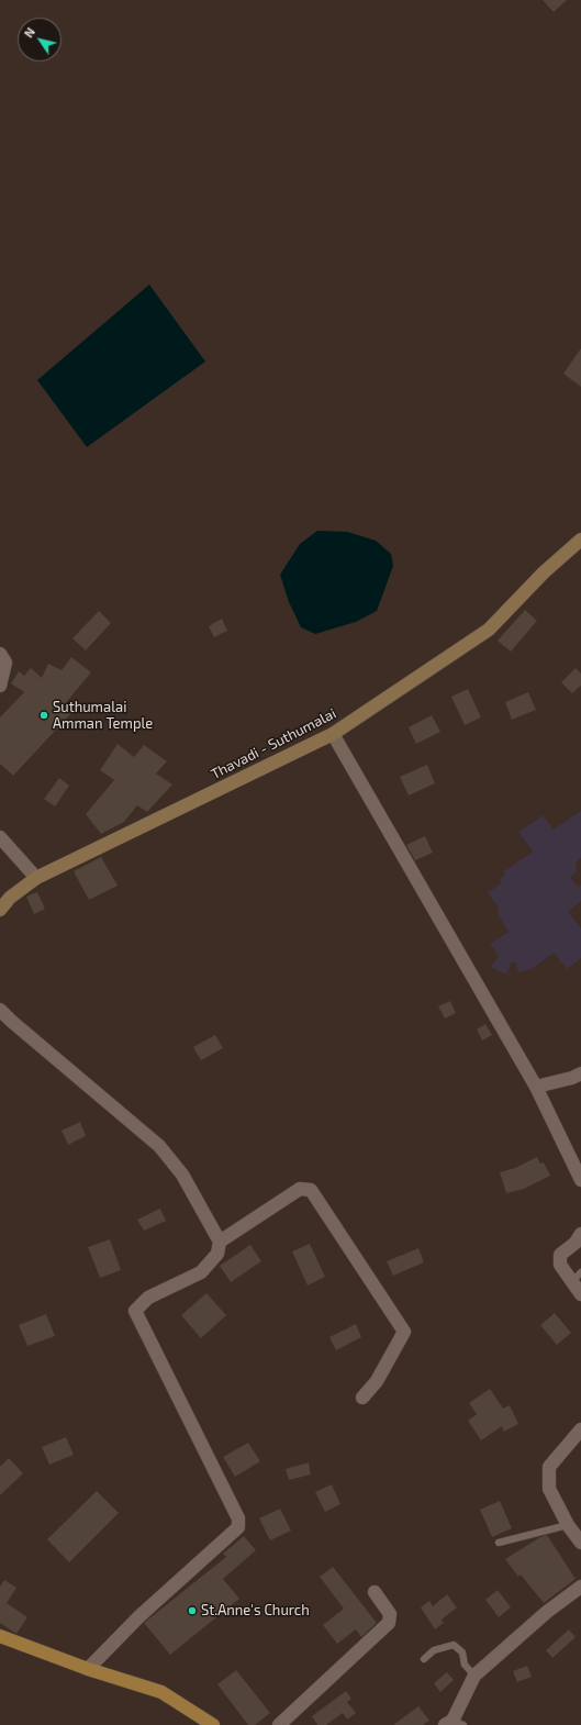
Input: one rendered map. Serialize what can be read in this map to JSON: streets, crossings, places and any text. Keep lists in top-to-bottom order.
{
  "streets": {
    "main road": ["Thavadi - Suthumalai"]
  },
  "places": ["Suthumalai Amman Temple", "St.Anne's Church"],
  "north": "top left"
}
